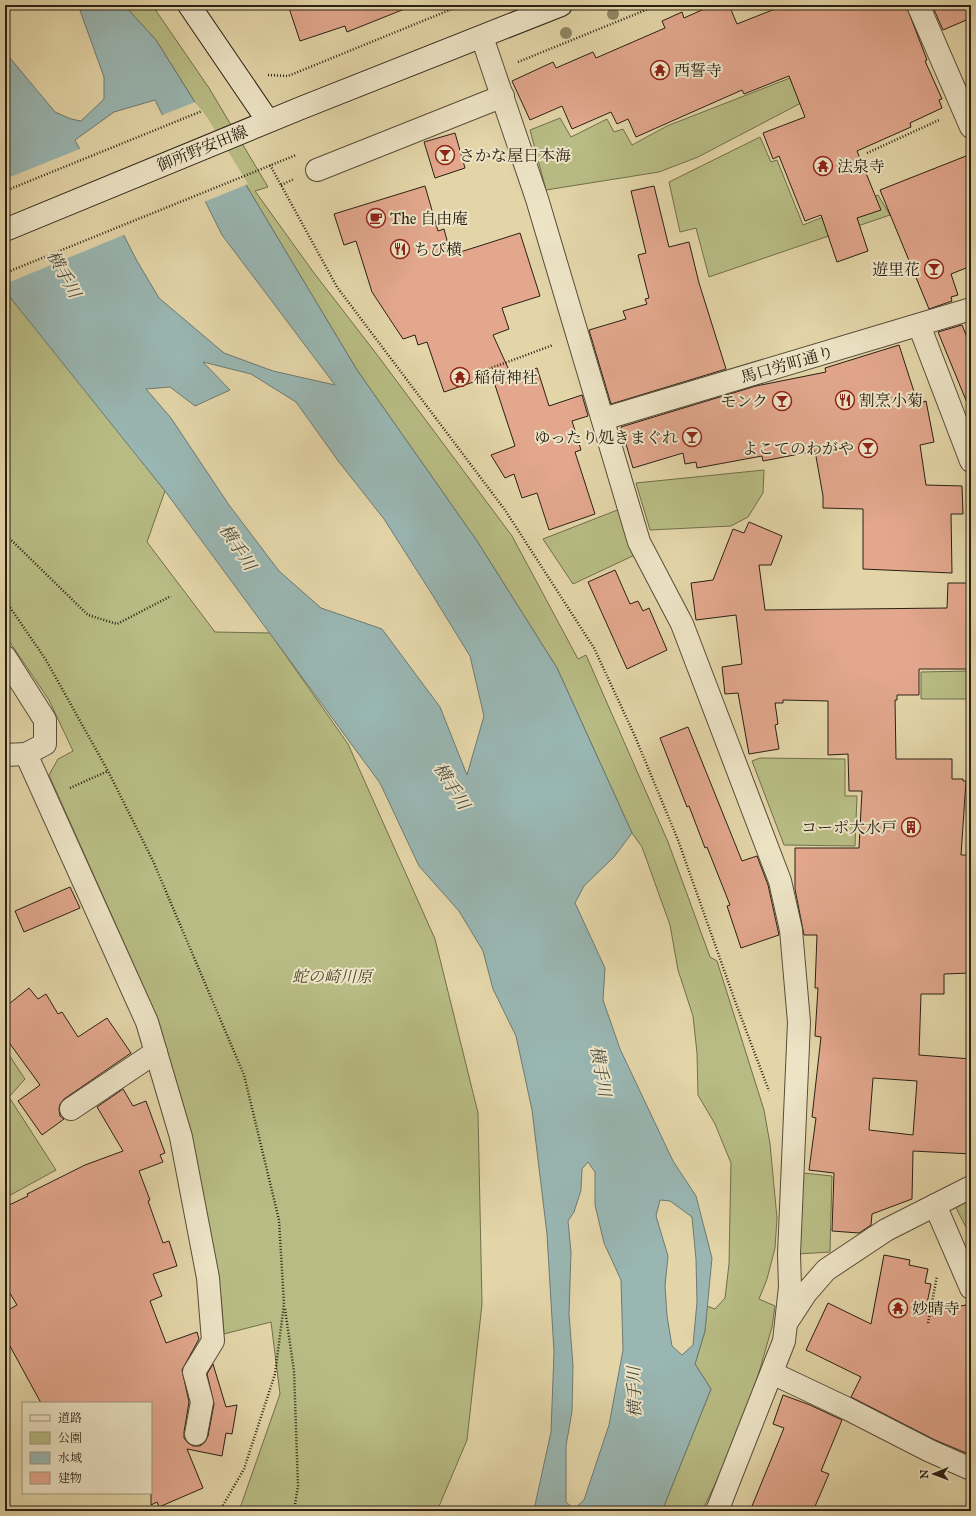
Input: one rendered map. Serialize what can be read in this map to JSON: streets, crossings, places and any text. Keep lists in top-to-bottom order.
{
  "streets": {
    "street": ["御所野安田線", "馬口労町通り"]
  },
  "water": ["横手川"],
  "parks": ["蛇の崎川原"],
  "places": {
    "temple": [
      "西誓寺",
      "法泉寺",
      "稲荷神社",
      "妙晴寺"
    ],
    "bar": [
      "さかな屋日本海",
      "遊里花",
      "モンク",
      "ゆったり処きまぐれ",
      "よこてのわがや"
    ],
    "cafe": ["The 自由庵"],
    "restaurant": ["ちび横", "割烹小菊"],
    "building": ["コーポ大水戸"]
  },
  "legend": [
    "道路",
    "公園",
    "水域",
    "建物"
  ],
  "north": "left"
}
